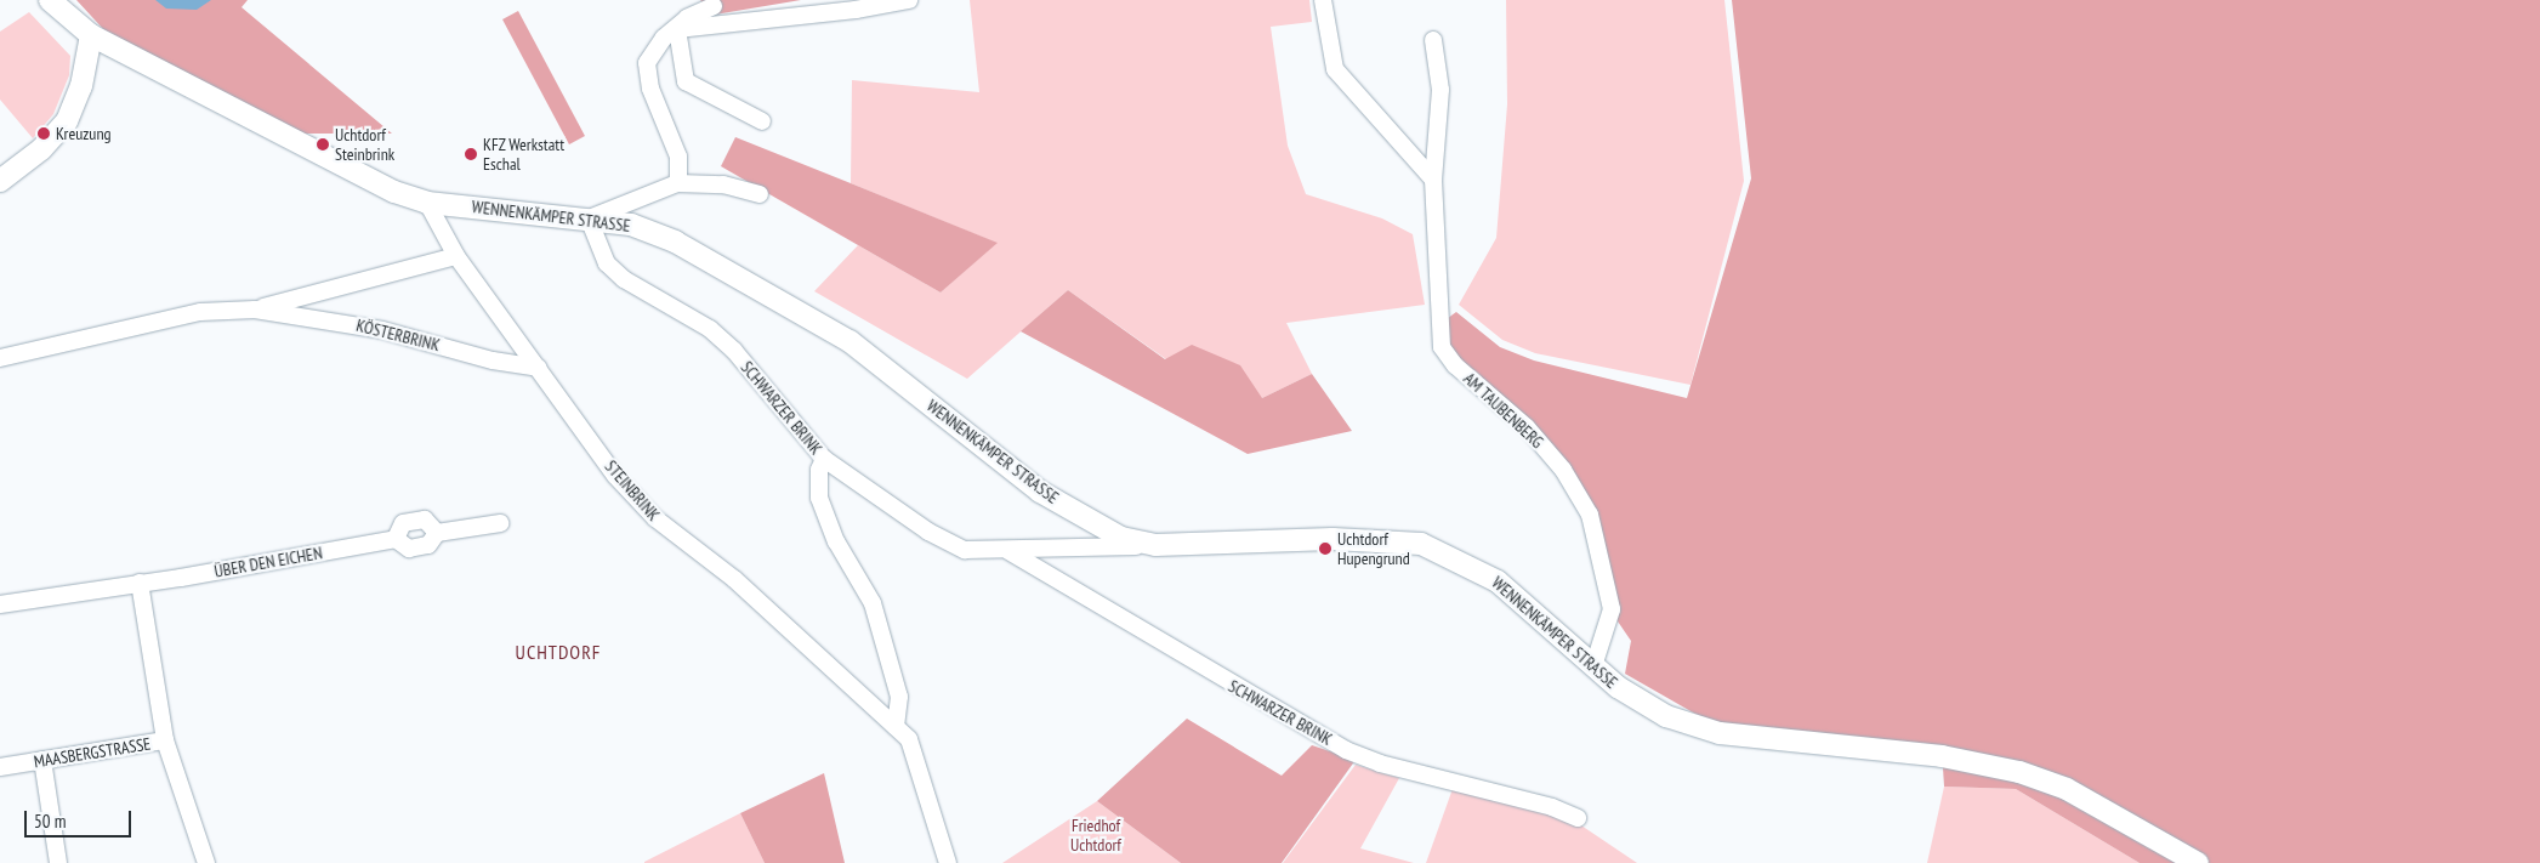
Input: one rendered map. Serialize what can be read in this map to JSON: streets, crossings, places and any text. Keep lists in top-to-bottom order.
{
  "streets": {
    "street": [
      "WENNENKÄMPER STRASSE",
      "KÖSTERBRINK",
      "SCHWARZER BRINK",
      "AM TAUBENBERG",
      "STEINBRINK",
      "ÜBER DEN EICHEN",
      "MAASBERGSTRASSE"
    ]
  },
  "crossings": [
    ["WENNENKÄMPER STRASSE", "SCHWARZER BRINK"],
    ["WENNENKÄMPER STRASSE", "AM TAUBENBERG"],
    ["WENNENKÄMPER STRASSE", "STEINBRINK"],
    ["KÖSTERBRINK", "STEINBRINK"]
  ],
  "districts": ["UCHTDORF"],
  "parks": ["Friedhof Uchtdorf"],
  "places": [
    "Kreuzung",
    "Uchtdorf Steinbrink",
    "KFZ Werkstatt Eschal",
    "Uchtdorf Hupengrund"
  ],
  "scale_bar": "50 m"
}
